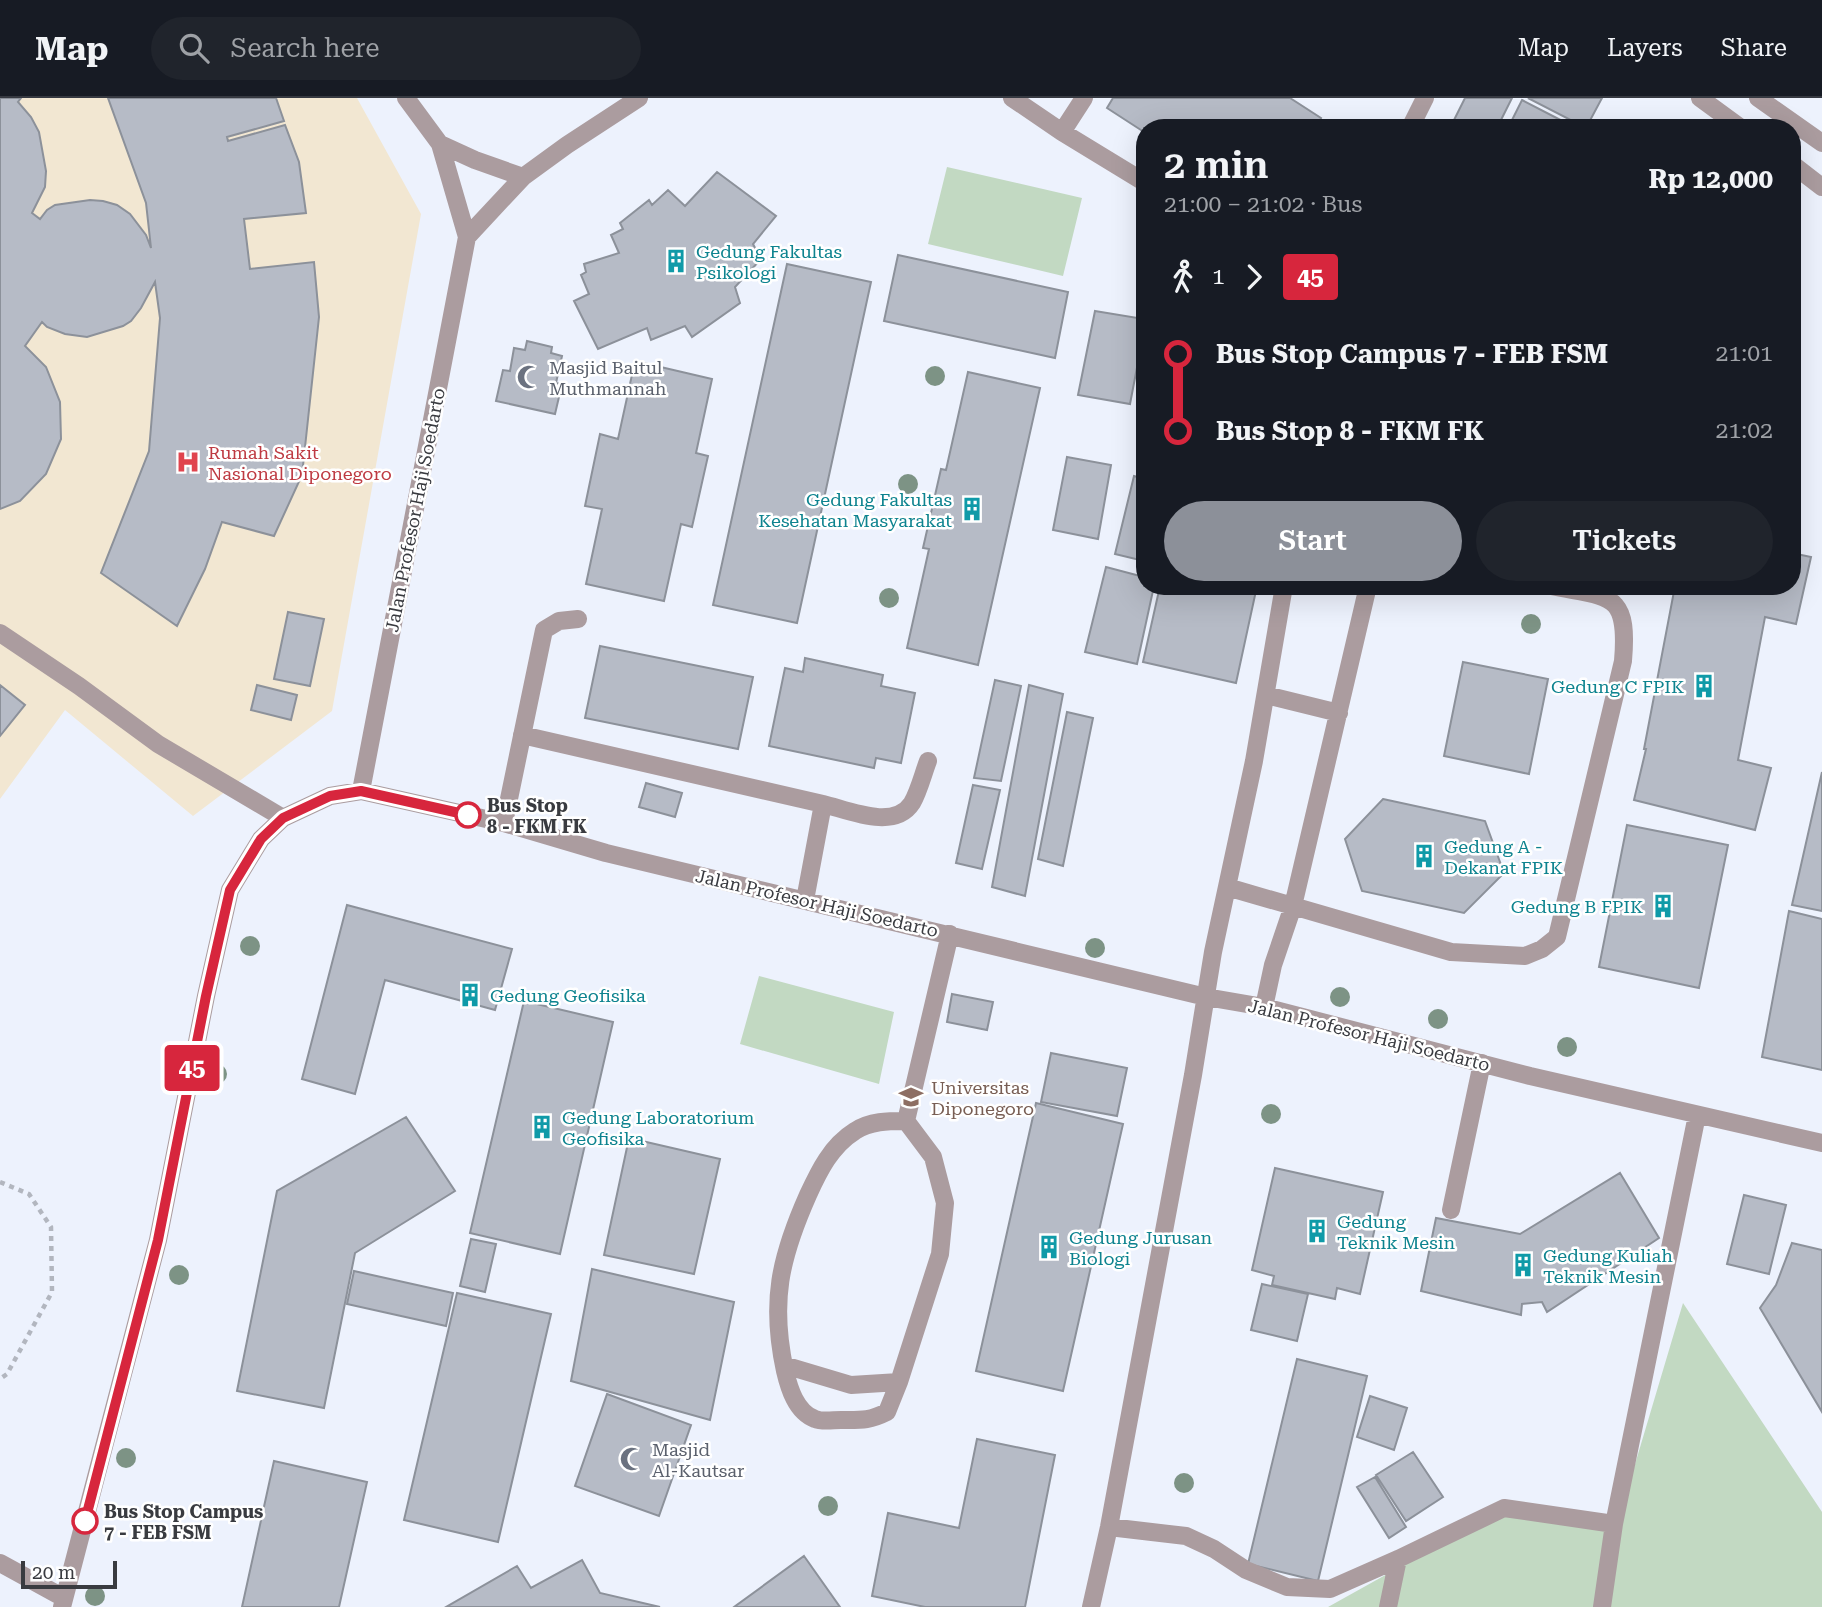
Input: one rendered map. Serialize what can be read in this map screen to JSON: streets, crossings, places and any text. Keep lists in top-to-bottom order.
{
  "streets": {
    "street": ["Jalan Profesor Haji Soedarto"]
  },
  "places": {
    "building": [
      "Gedung Fakultas Psikologi",
      "Gedung Fakultas Kesehatan Masyarakat",
      "Gedung C FPIK",
      "Gedung A - Dekanat FPIK",
      "Gedung B FPIK",
      "Gedung Geofisika",
      "Gedung Laboratorium Geofisika",
      "Gedung Teknik Mesin",
      "Gedung Jurusan Biologi",
      "Gedung Kuliah Teknik Mesin"
    ],
    "mosque": ["Masjid Baitul Muthmannah", "Masjid Al-Kautsar"],
    "hospital": ["Rumah Sakit Nasional Diponegoro"],
    "other": ["Bus Stop 8 - FKM FK", "Bus Stop Campus 7 - FEB FSM"],
    "school or university": ["Universitas Diponegoro"]
  },
  "lines": ["bus line 45"],
  "scale_bar": "20 m",
  "page": {
    "header": "Map",
    "search": "Search here",
    "nav": ["Map", "Layers", "Share"],
    "on_map": "45",
    "heading": ["2 min", "21:00 – 21:02 · Bus", "Rp 12,000"],
    "legs": ["1", "45"],
    "list": [
      {
        "name": "Bus Stop Campus 7 - FEB FSM",
        "value": "21:01"
      },
      {
        "name": "Bus Stop 8 - FKM FK",
        "value": "21:02"
      }
    ],
    "buttons": ["Start", "Tickets"],
    "scale": "20 m"
  }
}
